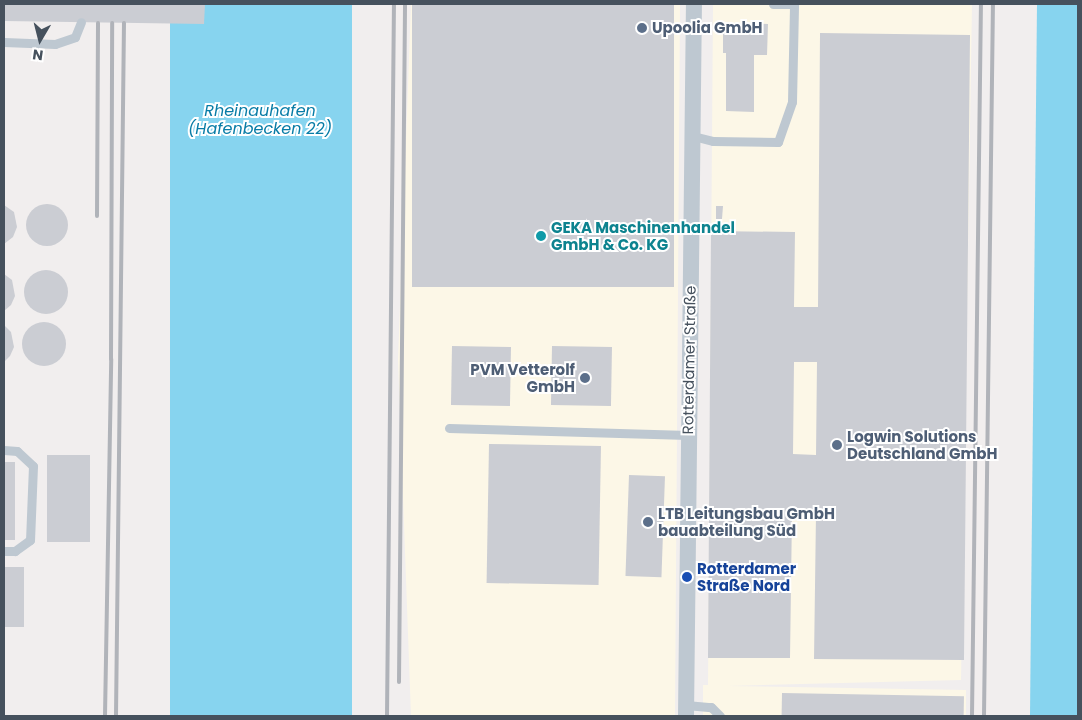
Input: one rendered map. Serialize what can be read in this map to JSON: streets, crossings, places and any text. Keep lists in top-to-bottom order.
{
  "streets": {
    "street": ["Rotterdamer Straße"]
  },
  "water": ["Rheinauhafen (Hafenbecken 22)"],
  "places": [
    "Upoolia GmbH",
    "GEKA Maschinenhandel GmbH & Co. KG",
    "PVM Vetterolf GmbH",
    "Logwin Solutions Deutschland GmbH",
    "LTB Leitungsbau GmbH bauabteilung Süd",
    "Rotterdamer Straße Nord"
  ],
  "north": "bottom"
}
